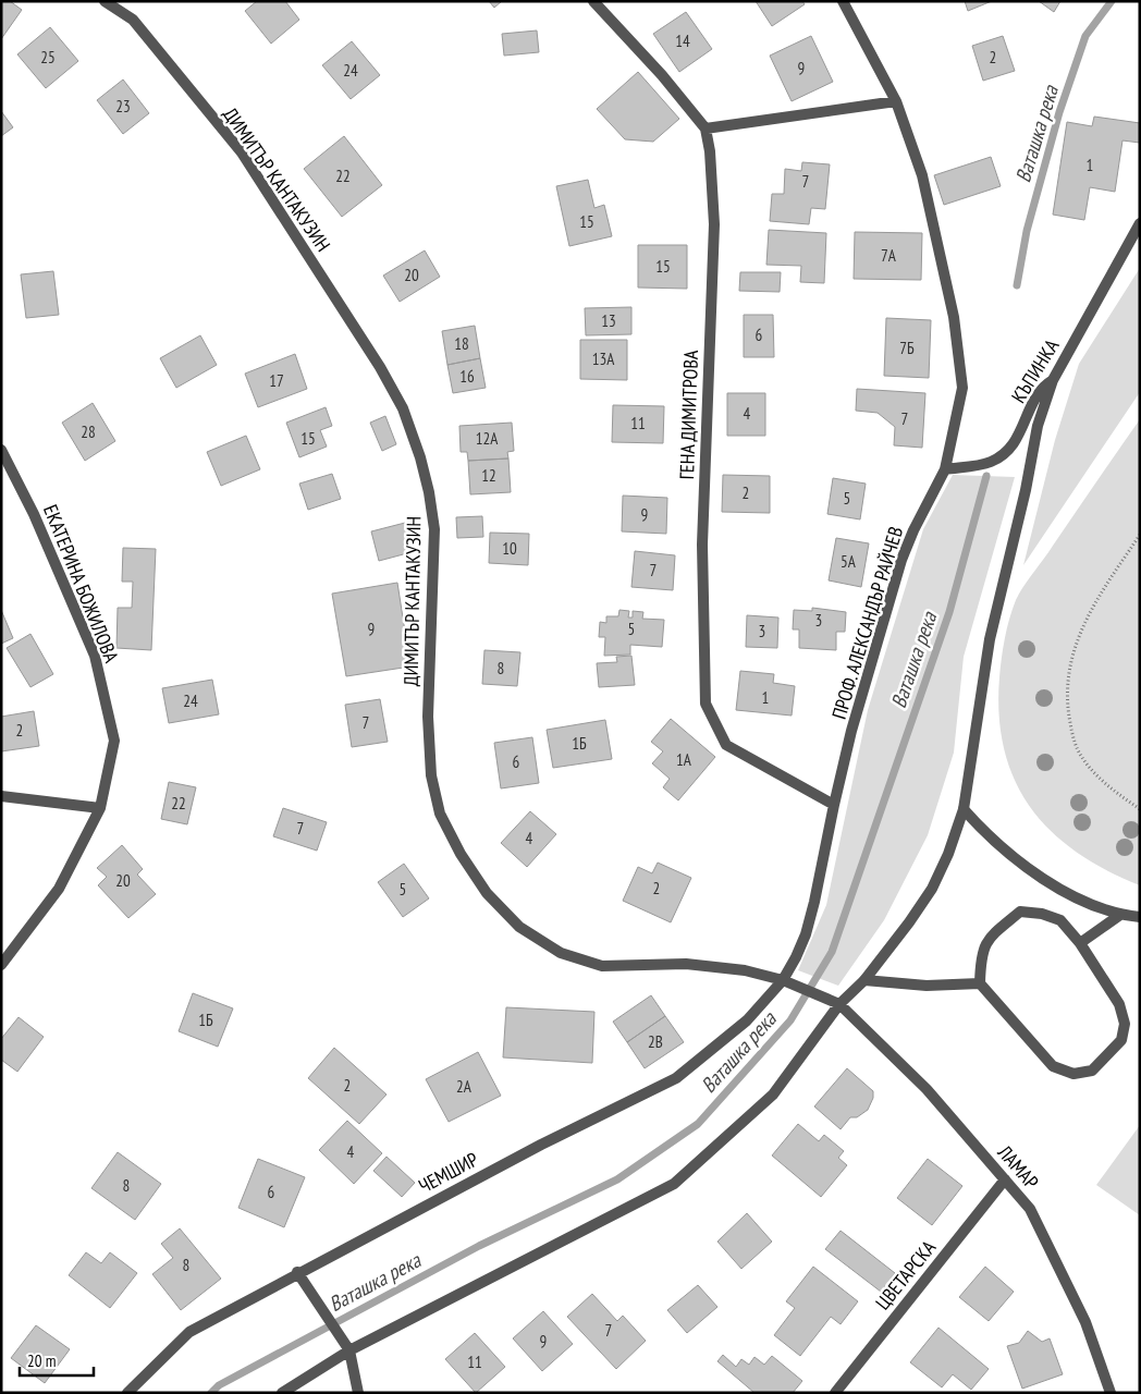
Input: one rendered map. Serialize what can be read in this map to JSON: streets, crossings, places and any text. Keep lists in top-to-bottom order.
{
  "streets": {
    "street": [
      "ДИМИТЪР КАНТАКУЗИН",
      "КЪПИНКА",
      "ГЕНА ДИМИТРОВА",
      "ЕКАТЕРИНА БОЖИЛОВА",
      "ПРОФ. АЛЕКСАНДЪР РАЙЧЕВ",
      "ЛАМАР",
      "ЧЕМШИР",
      "ЦВЕТАРСКА"
    ]
  },
  "crossings": [
    ["ДИМИТЪР КАНТАКУЗИН", "ПРОФ. АЛЕКСАНДЪР РАЙЧЕВ"],
    ["ДИМИТЪР КАНТАКУЗИН", "ЛАМАР"],
    ["ДИМИТЪР КАНТАКУЗИН", "ЧЕМШИР"],
    ["КЪПИНКА", "ПРОФ. АЛЕКСАНДЪР РАЙЧЕВ"],
    ["ГЕНА ДИМИТРОВА", "ПРОФ. АЛЕКСАНДЪР РАЙЧЕВ"],
    ["ПРОФ. АЛЕКСАНДЪР РАЙЧЕВ", "ЧЕМШИР"],
    ["ЛАМАР", "ЦВЕТАРСКА"]
  ],
  "water": ["Ваташка река"],
  "house_numbers": [
    "14",
    "25",
    "2",
    "9",
    "24",
    "23",
    "1",
    "22",
    "7",
    "15",
    "7А",
    "15",
    "20",
    "13",
    "6",
    "18",
    "7Б",
    "13А",
    "16",
    "17",
    "4",
    "7",
    "11",
    "28",
    "15",
    "12А",
    "12",
    "2",
    "5",
    "9",
    "10",
    "5А",
    "7",
    "3",
    "9",
    "5",
    "3",
    "8",
    "1",
    "24",
    "7",
    "2",
    "1Б",
    "1А",
    "6",
    "22",
    "7",
    "4",
    "20",
    "2",
    "5",
    "1Б",
    "2В",
    "2",
    "2А",
    "4",
    "8",
    "6",
    "8",
    "7",
    "9",
    "11"
  ],
  "scale_bar": "20 m"
}
